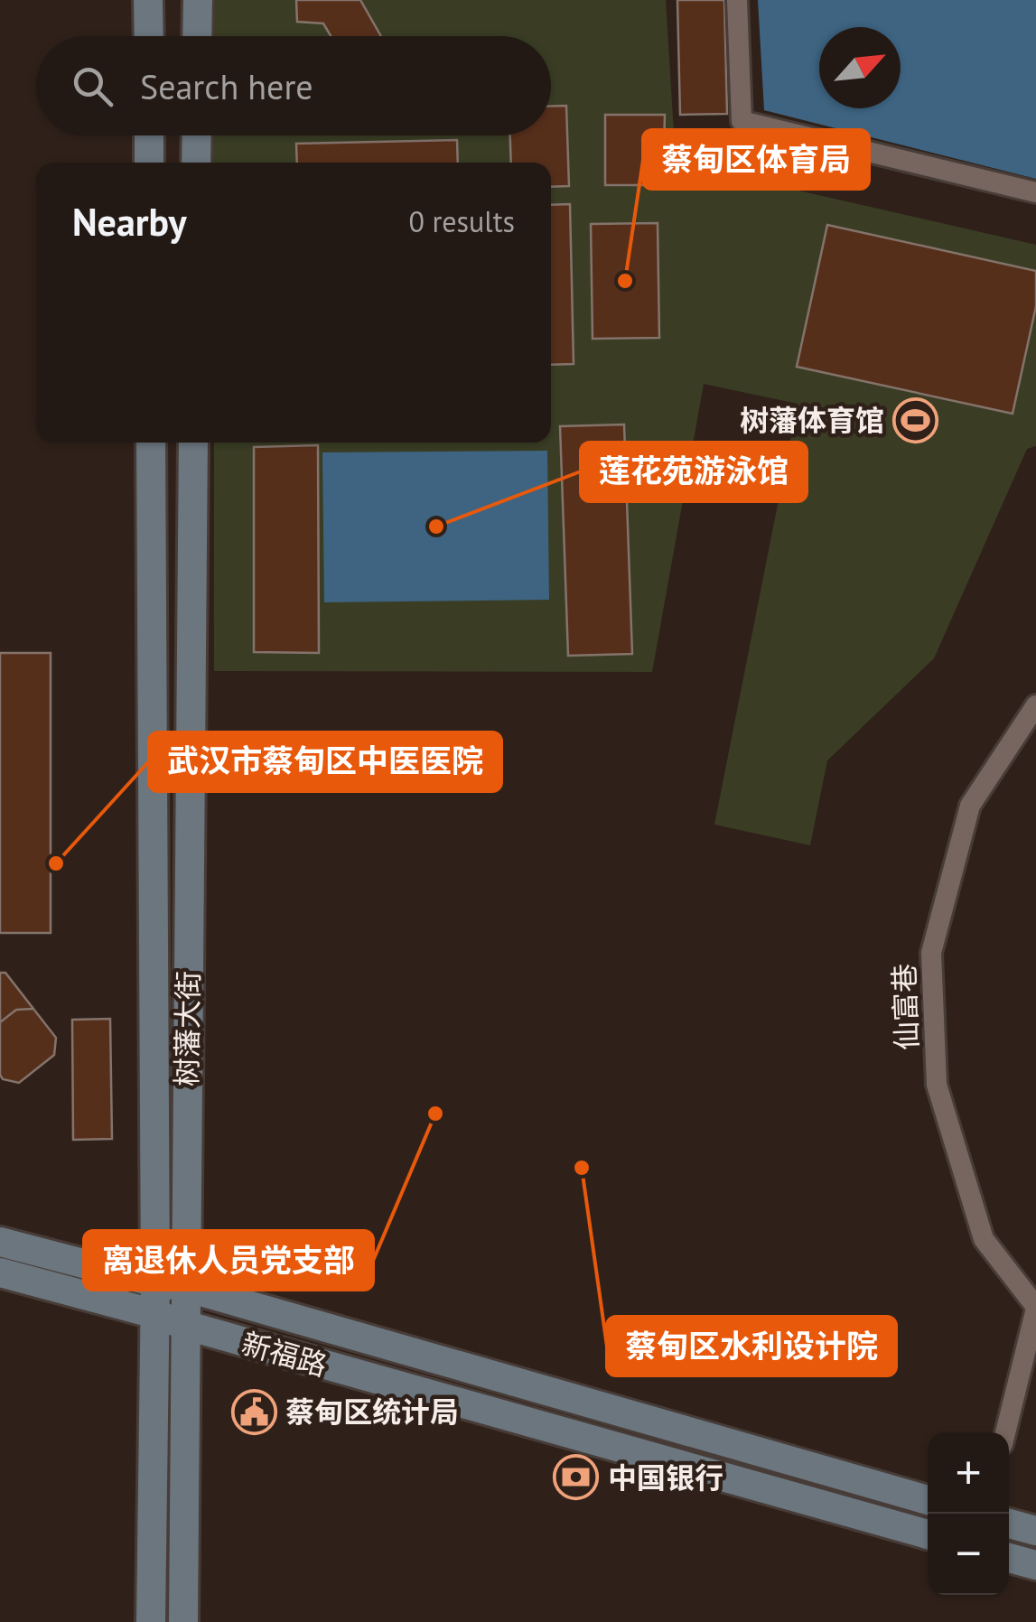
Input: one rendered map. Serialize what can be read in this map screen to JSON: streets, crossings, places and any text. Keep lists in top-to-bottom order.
{
  "streets": {
    "street": ["仙富巷", "树藩大街", "新福路"]
  },
  "crossings": [
    ["树藩大街", "新福路"]
  ],
  "places": {
    "other": [
      "蔡甸区体育局",
      "莲花苑游泳馆",
      "武汉市蔡甸区中医医院",
      "离退休人员党支部",
      "蔡甸区水利设计院"
    ],
    "sports": ["树藩体育馆"],
    "public building": ["蔡甸区统计局"],
    "bank": ["中国银行"]
  },
  "north": "top right",
  "page": {
    "search": "Search here",
    "heading": ["Nearby", "0 results"],
    "map_buttons": ["+", "−"]
  }
}
